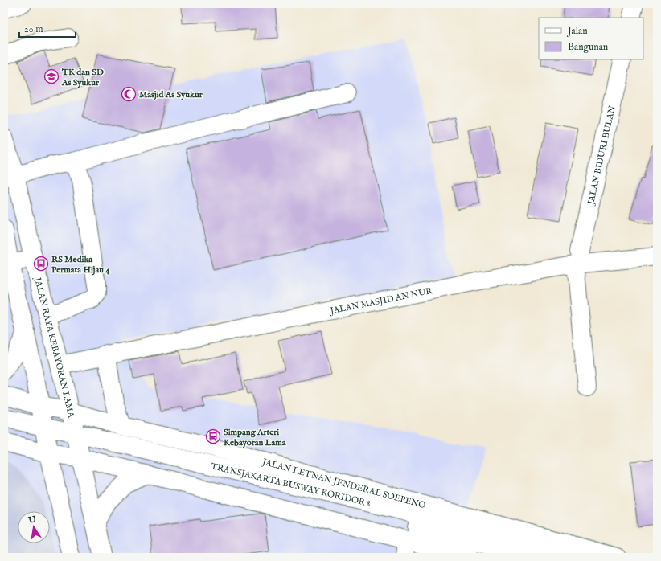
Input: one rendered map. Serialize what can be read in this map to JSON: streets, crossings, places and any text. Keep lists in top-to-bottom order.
{
  "streets": {
    "main road": [
      "JALAN BIDURI BULAN",
      "JALAN MASJID AN NUR",
      "JALAN RAYA KEBAYORAN LAMA",
      "JALAN LETNAN JENDERAL SOEPENO",
      "TRANSJAKARTA BUSWAY KORIDOR 8"
    ]
  },
  "crossings": [
    ["JALAN BIDURI BULAN", "JALAN MASJID AN NUR"],
    ["JALAN MASJID AN NUR", "JALAN RAYA KEBAYORAN LAMA"],
    ["JALAN RAYA KEBAYORAN LAMA", "JALAN LETNAN JENDERAL SOEPENO"],
    ["JALAN RAYA KEBAYORAN LAMA", "TRANSJAKARTA BUSWAY KORIDOR 8"]
  ],
  "places": {
    "school or university": ["TK dan SD As Syukur"],
    "mosque": ["Masjid As Syukur"],
    "bus stop": ["RS Medika Permata Hijau 4", "Simpang Arteri Kebayoran Lama"]
  },
  "legend": ["Jalan", "Bangunan"],
  "scale_bar": "20 m",
  "north": "top"
}
